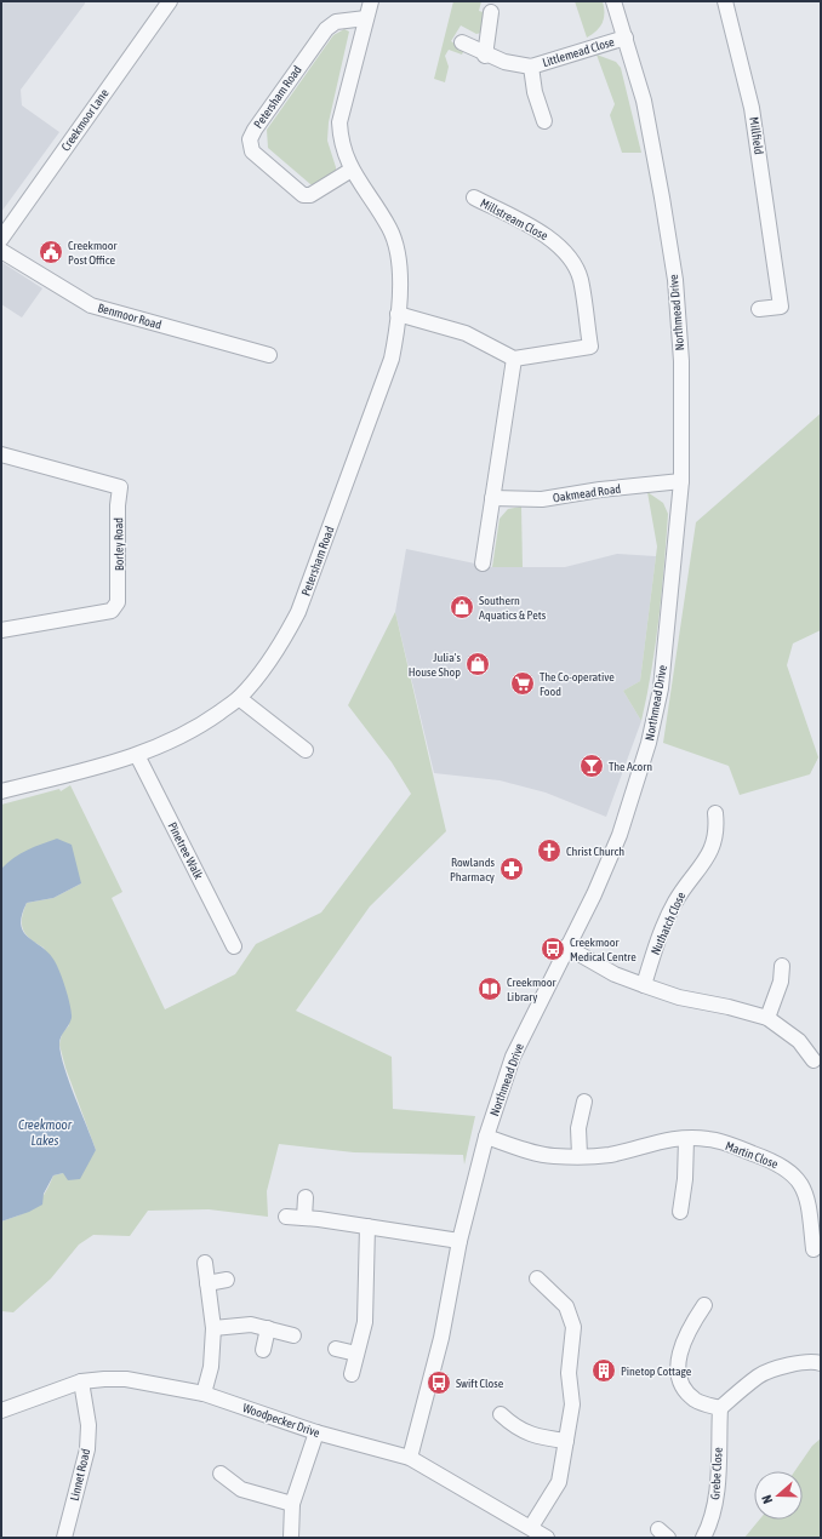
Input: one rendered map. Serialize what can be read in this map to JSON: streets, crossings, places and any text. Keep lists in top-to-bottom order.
{
  "streets": {
    "street": [
      "Littlemead Close",
      "Petersham Road",
      "Creekmoor Lane",
      "Millfield",
      "Millstream Close",
      "Northmead Drive",
      "Benmoor Road",
      "Oakmead Road",
      "Borley Road",
      "Pinetree Walk",
      "Nuthatch Close",
      "Martin Close",
      "Woodpecker Drive",
      "Grebe Close",
      "Linnet Road"
    ]
  },
  "crossings": [
    ["Littlemead Close", "Northmead Drive"],
    ["Petersham Road", "Pinetree Walk"],
    ["Northmead Drive", "Oakmead Road"],
    ["Northmead Drive", "Martin Close"],
    ["Northmead Drive", "Woodpecker Drive"],
    ["Woodpecker Drive", "Linnet Road"]
  ],
  "water": ["Creekmoor Lakes"],
  "places": {
    "public building": ["Creekmoor Post Office"],
    "shop": ["Southern Aquatics & Pets", "Julia's House Shop"],
    "supermarket": ["The Co-operative Food"],
    "bar": ["The Acorn"],
    "church": ["Christ Church"],
    "pharmacy": ["Rowlands Pharmacy"],
    "bus stop": ["Creekmoor Medical Centre", "Swift Close"],
    "library": ["Creekmoor Library"],
    "building": ["Pinetop Cottage"]
  },
  "north": "left"
}
